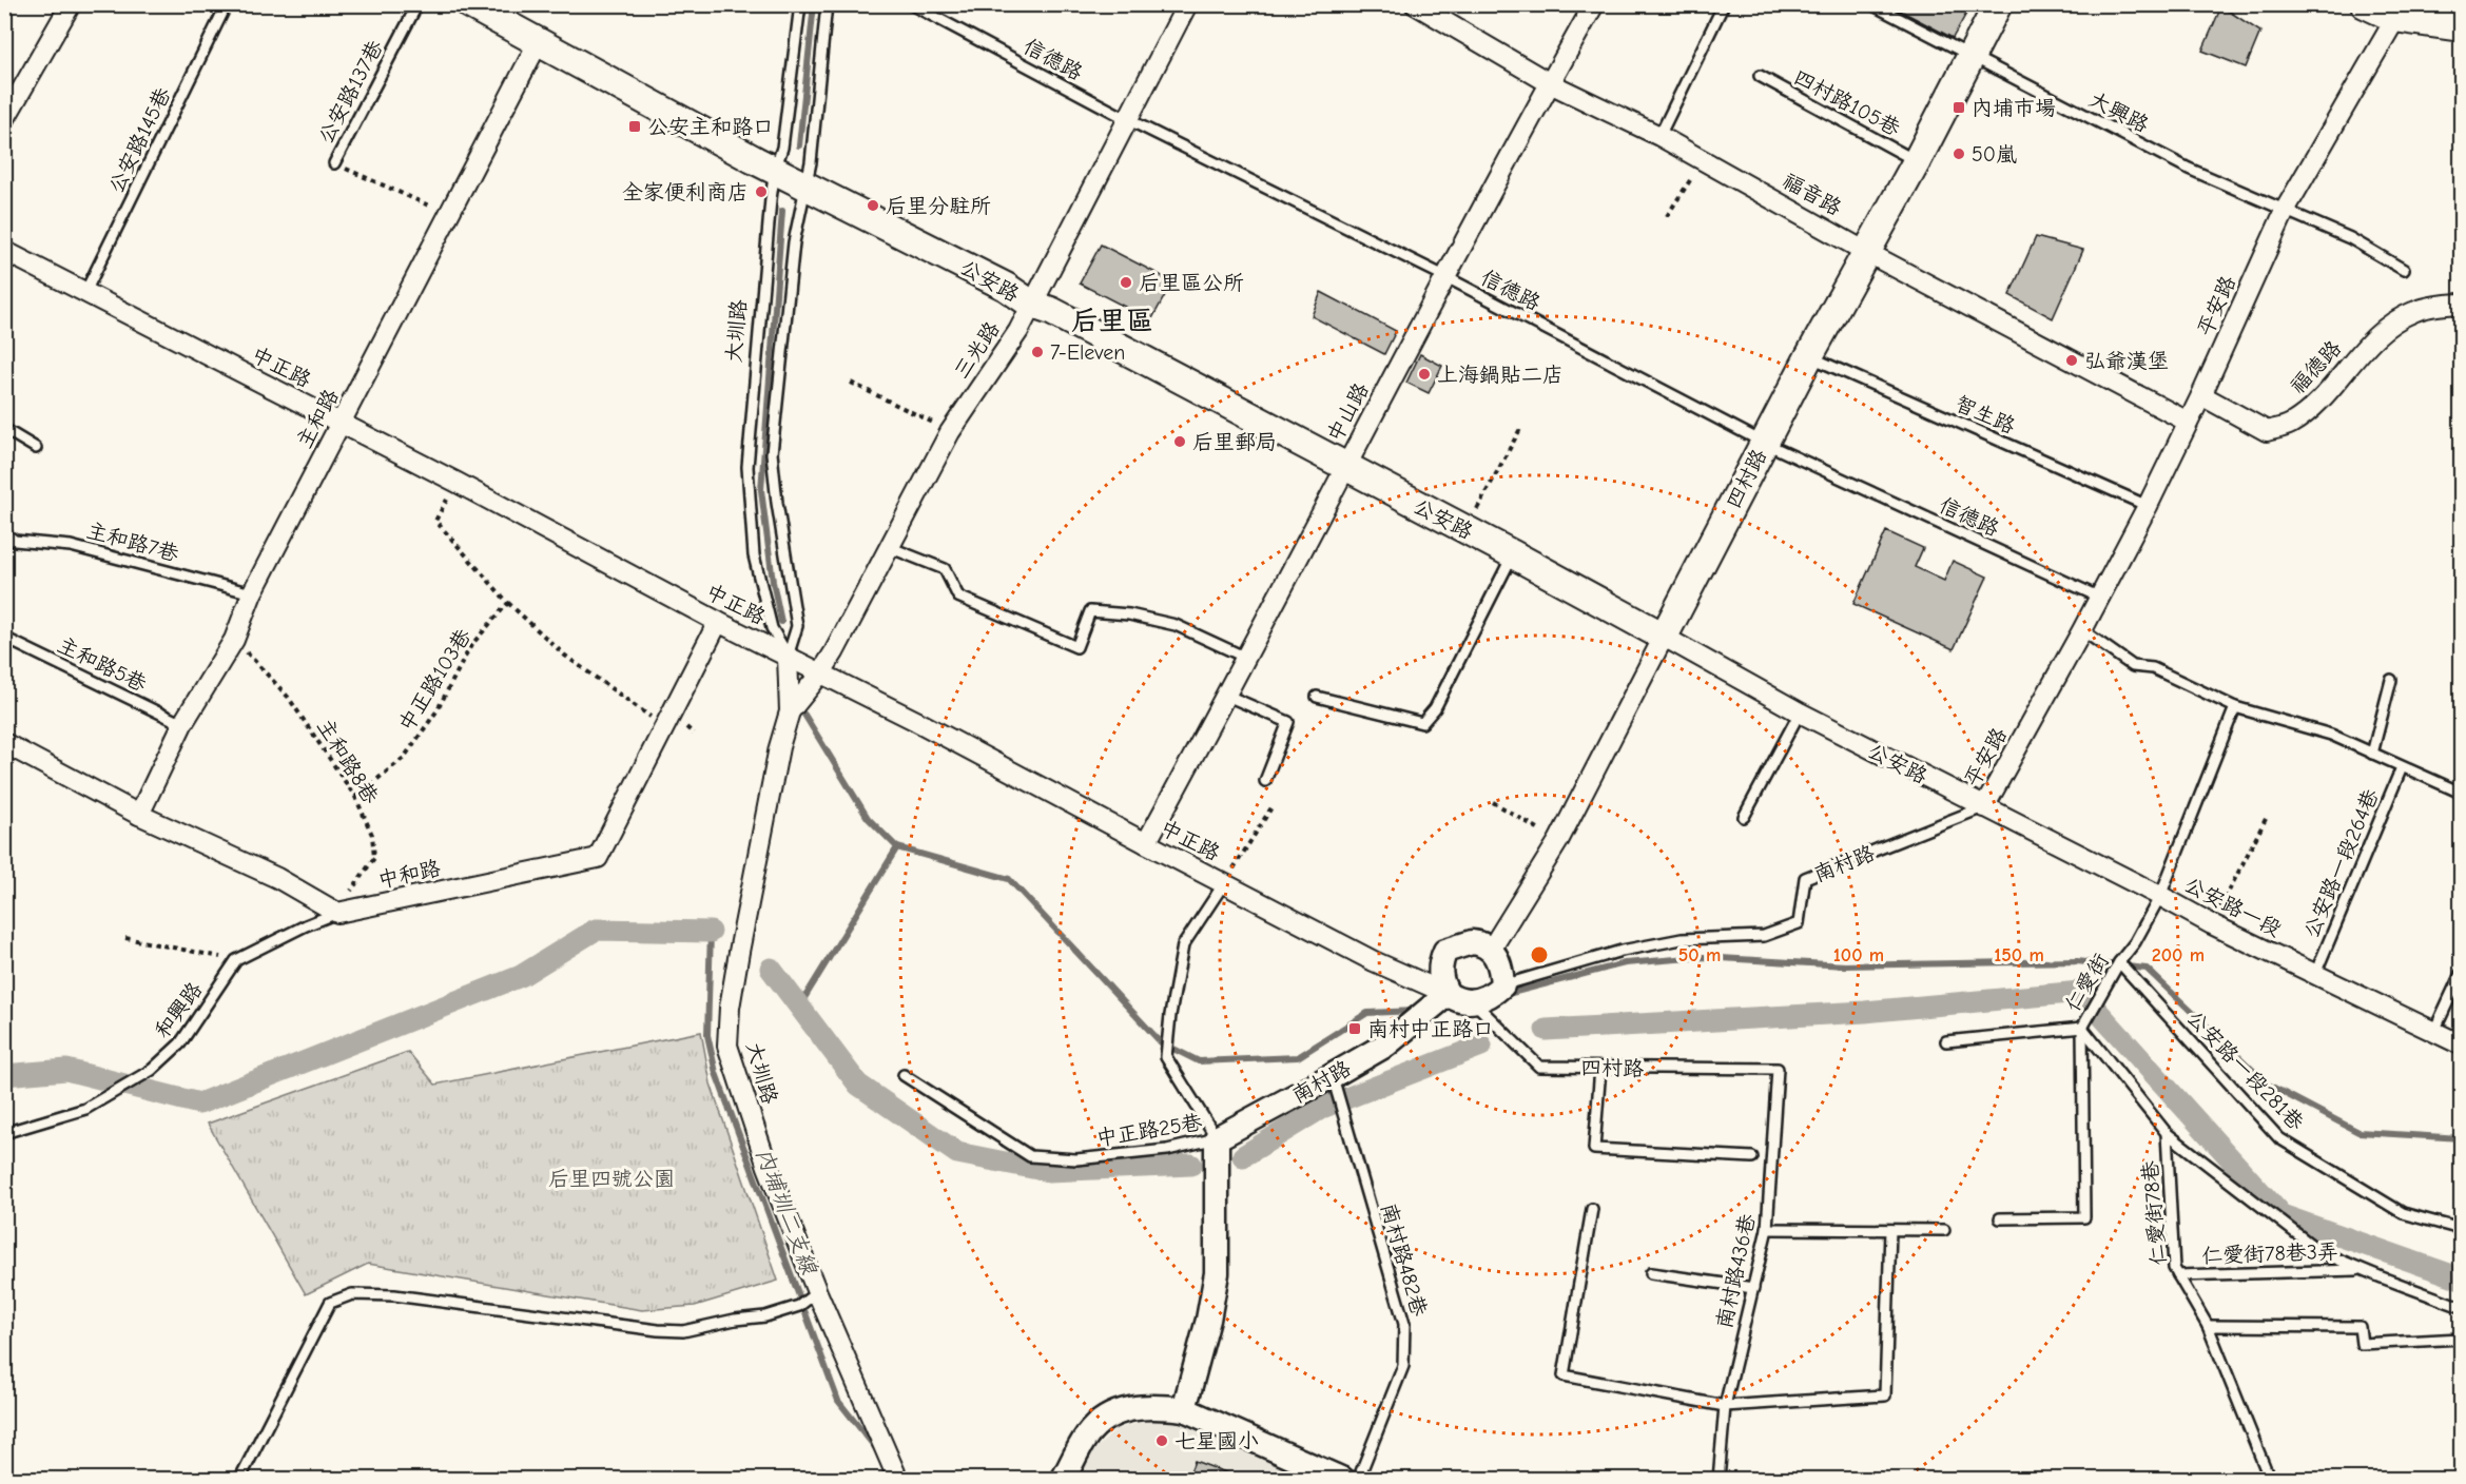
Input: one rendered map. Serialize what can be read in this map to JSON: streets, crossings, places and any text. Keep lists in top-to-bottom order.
{
  "streets": {
    "main road": ["公安路", "四村路"],
    "street": [
      "福音路",
      "平安路",
      "大圳路",
      "三光路",
      "中正路",
      "福德路",
      "中山路",
      "主和路",
      "南村路",
      "中和路",
      "公安路一段"
    ],
    "lane": [
      "信德路",
      "公安路137巷",
      "四村路105巷",
      "大興路",
      "公安路145巷",
      "智生路",
      "主和路7巷",
      "主和路5巷",
      "公安路一段264巷",
      "仁愛街",
      "和興路",
      "公安路一段281巷",
      "中正路25巷",
      "仁愛街78巷",
      "仁愛街78巷3弄",
      "南村路482巷",
      "南村路436巷"
    ],
    "path": ["中正路103巷", "主和路8巷"]
  },
  "crossings": [
    ["信德路", "平安路"],
    ["信德路", "三光路"],
    ["信德路", "中山路"],
    ["信德路", "四村路"],
    ["四村路105巷", "四村路"],
    ["大興路", "平安路"],
    ["大興路", "四村路"],
    ["公安路145巷", "中正路"],
    ["福音路", "平安路"],
    ["福音路", "中山路"],
    ["福音路", "四村路"],
    ["公安路", "平安路"],
    ["公安路", "大圳路"],
    ["公安路", "三光路"],
    ["公安路", "中山路"],
    ["公安路", "主和路"],
    ["公安路", "四村路"],
    ["公安路", "南村路"],
    ["公安路", "公安路一段"],
    ["平安路", "福德路"],
    ["平安路", "智生路"],
    ["平安路", "南村路"],
    ["平安路", "公安路一段"],
    ["大圳路", "三光路"],
    ["大圳路", "中正路"],
    ["三光路", "中正路"],
    ["中正路", "中山路"],
    ["中正路", "主和路"],
    ["中正路", "四村路"],
    ["中正路", "南村路"],
    ["中正路", "中和路"],
    ["中正路", "中正路25巷"],
    ["智生路", "四村路"],
    ["主和路", "主和路7巷"],
    ["主和路", "主和路5巷"],
    ["主和路", "主和路8巷"],
    ["四村路", "南村路"],
    ["四村路", "南村路436巷"],
    ["中正路103巷", "主和路8巷"],
    ["主和路8巷", "中和路"],
    ["主和路8巷", "和興路"],
    ["南村路", "公安路一段"],
    ["南村路", "中正路25巷"],
    ["南村路", "南村路482巷"],
    ["公安路一段264巷", "公安路一段"],
    ["中和路", "和興路"],
    ["公安路一段", "仁愛街"],
    ["仁愛街", "公安路一段281巷"],
    ["仁愛街", "仁愛街78巷"],
    ["仁愛街78巷", "仁愛街78巷3弄"]
  ],
  "districts": ["后里區"],
  "water": ["內埔圳二支線"],
  "parks": ["后里四號公園"],
  "places": {
    "transit": ["內埔市場", "公安主和路口", "南村中正路口"],
    "other": [
      "50嵐",
      "全家便利商店",
      "后里分駐所",
      "后里區公所",
      "7-Eleven",
      "弘爺漢堡",
      "上海鍋貼二店",
      "后里郵局",
      "七星國小"
    ]
  },
  "rings": [
    "50 m",
    "100 m",
    "150 m",
    "200 m"
  ]
}
